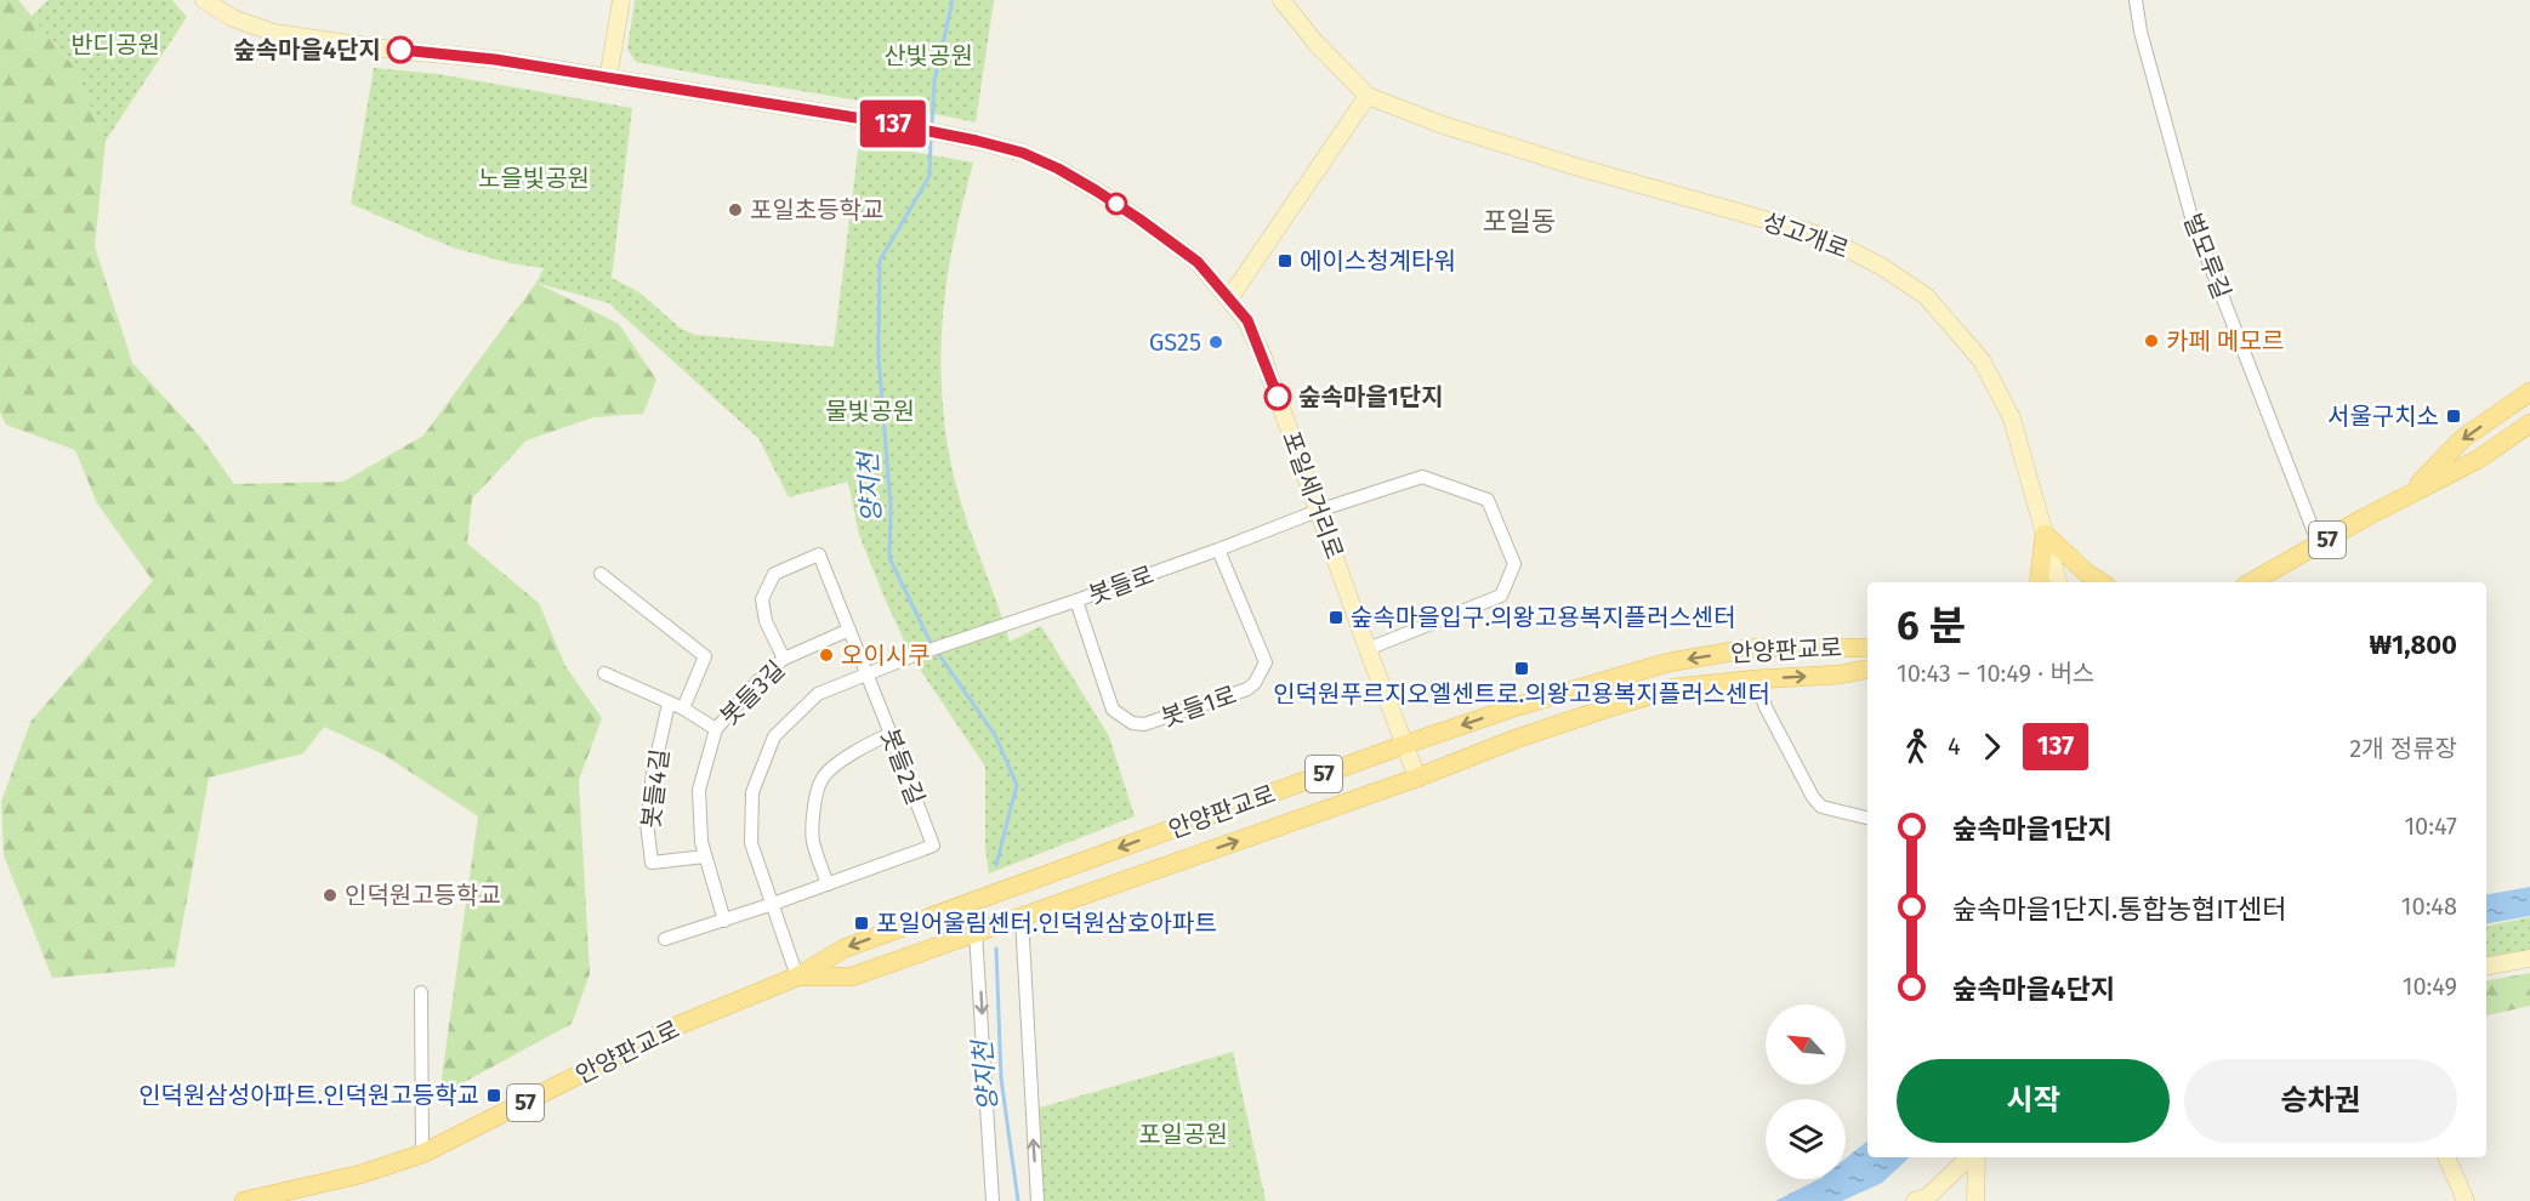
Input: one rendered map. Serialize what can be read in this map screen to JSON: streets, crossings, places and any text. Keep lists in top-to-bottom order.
{
  "streets": {
    "main road": ["57", "안양판교로"],
    "street": [
      "성고개로",
      "벌모루길",
      "포일세거리로",
      "봇들로",
      "봇들3길",
      "봇들1로",
      "봇들2길",
      "봇들4길"
    ]
  },
  "crossings": [
    ["벌모루길", "57"],
    ["포일세거리로", "봇들로"],
    ["포일세거리로", "안양판교로"],
    ["봇들로", "안양판교로"],
    ["봇들로", "봇들1로"],
    ["봇들로", "봇들2길"],
    ["봇들3길", "봇들2길"],
    ["봇들3길", "봇들4길"]
  ],
  "districts": ["포일동"],
  "water": ["양지천"],
  "parks": [
    "반디공원",
    "산빛공원",
    "노을빛공원",
    "물빛공원",
    "포일공원"
  ],
  "places": {
    "other": [
      "숲속마을4단지",
      "포일초등학교",
      "카페 메모르",
      "GS25",
      "숲속마을1단지",
      "오이시쿠",
      "인덕원고등학교"
    ],
    "transit": [
      "에이스청계타워",
      "서울구치소",
      "숲속마을입구.의왕고용복지플러스센터",
      "인덕원푸르지오엘센트로.의왕고용복지플러스센터",
      "포일어울림센터.인덕원삼호아파트",
      "인덕원삼성아파트.인덕원고등학교"
    ]
  },
  "lines": ["bus line 137"],
  "north": "top left",
  "page": {
    "on_map": "137",
    "heading": ["6 분", "10:43 – 10:49 · 버스", "₩1,800"],
    "legs": ["4", "137", "2개 정류장"],
    "list": [
      {
        "name": "숲속마을1단지",
        "value": "10:47"
      },
      {
        "name": "숲속마을1단지.통합농협IT센터",
        "value": "10:48"
      },
      {
        "name": "숲속마을4단지",
        "value": "10:49"
      }
    ],
    "buttons": ["시작", "승차권"]
  }
}
